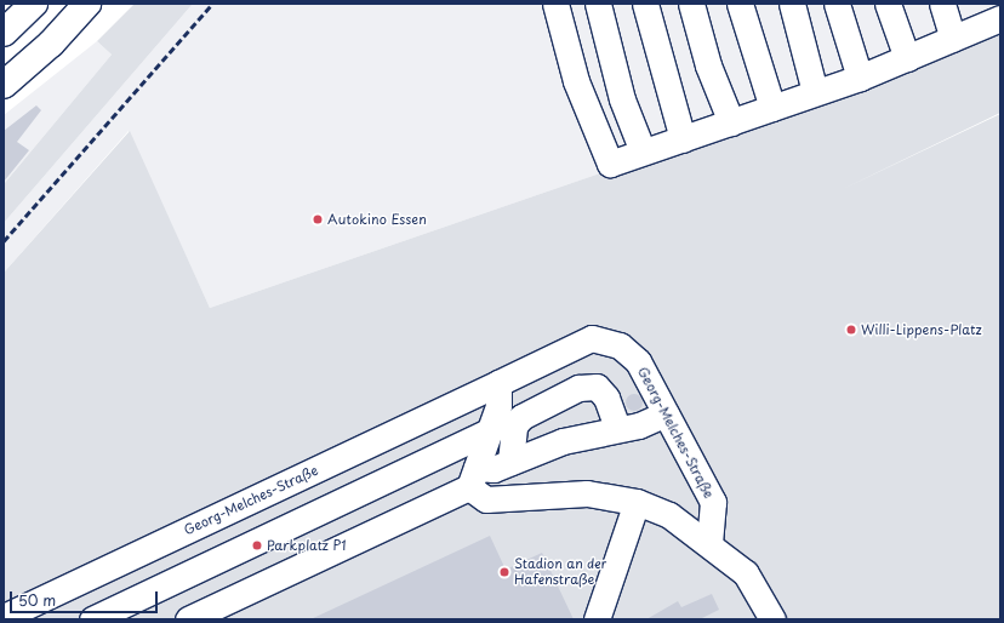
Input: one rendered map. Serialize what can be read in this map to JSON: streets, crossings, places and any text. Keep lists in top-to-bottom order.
{
  "streets": {
    "lane": ["Georg-Melches-Straße"]
  },
  "places": [
    "Autokino Essen",
    "Willi-Lippens-Platz",
    "Parkplatz P1",
    "Stadion an der Hafenstraße"
  ],
  "scale_bar": "50 m"
}
